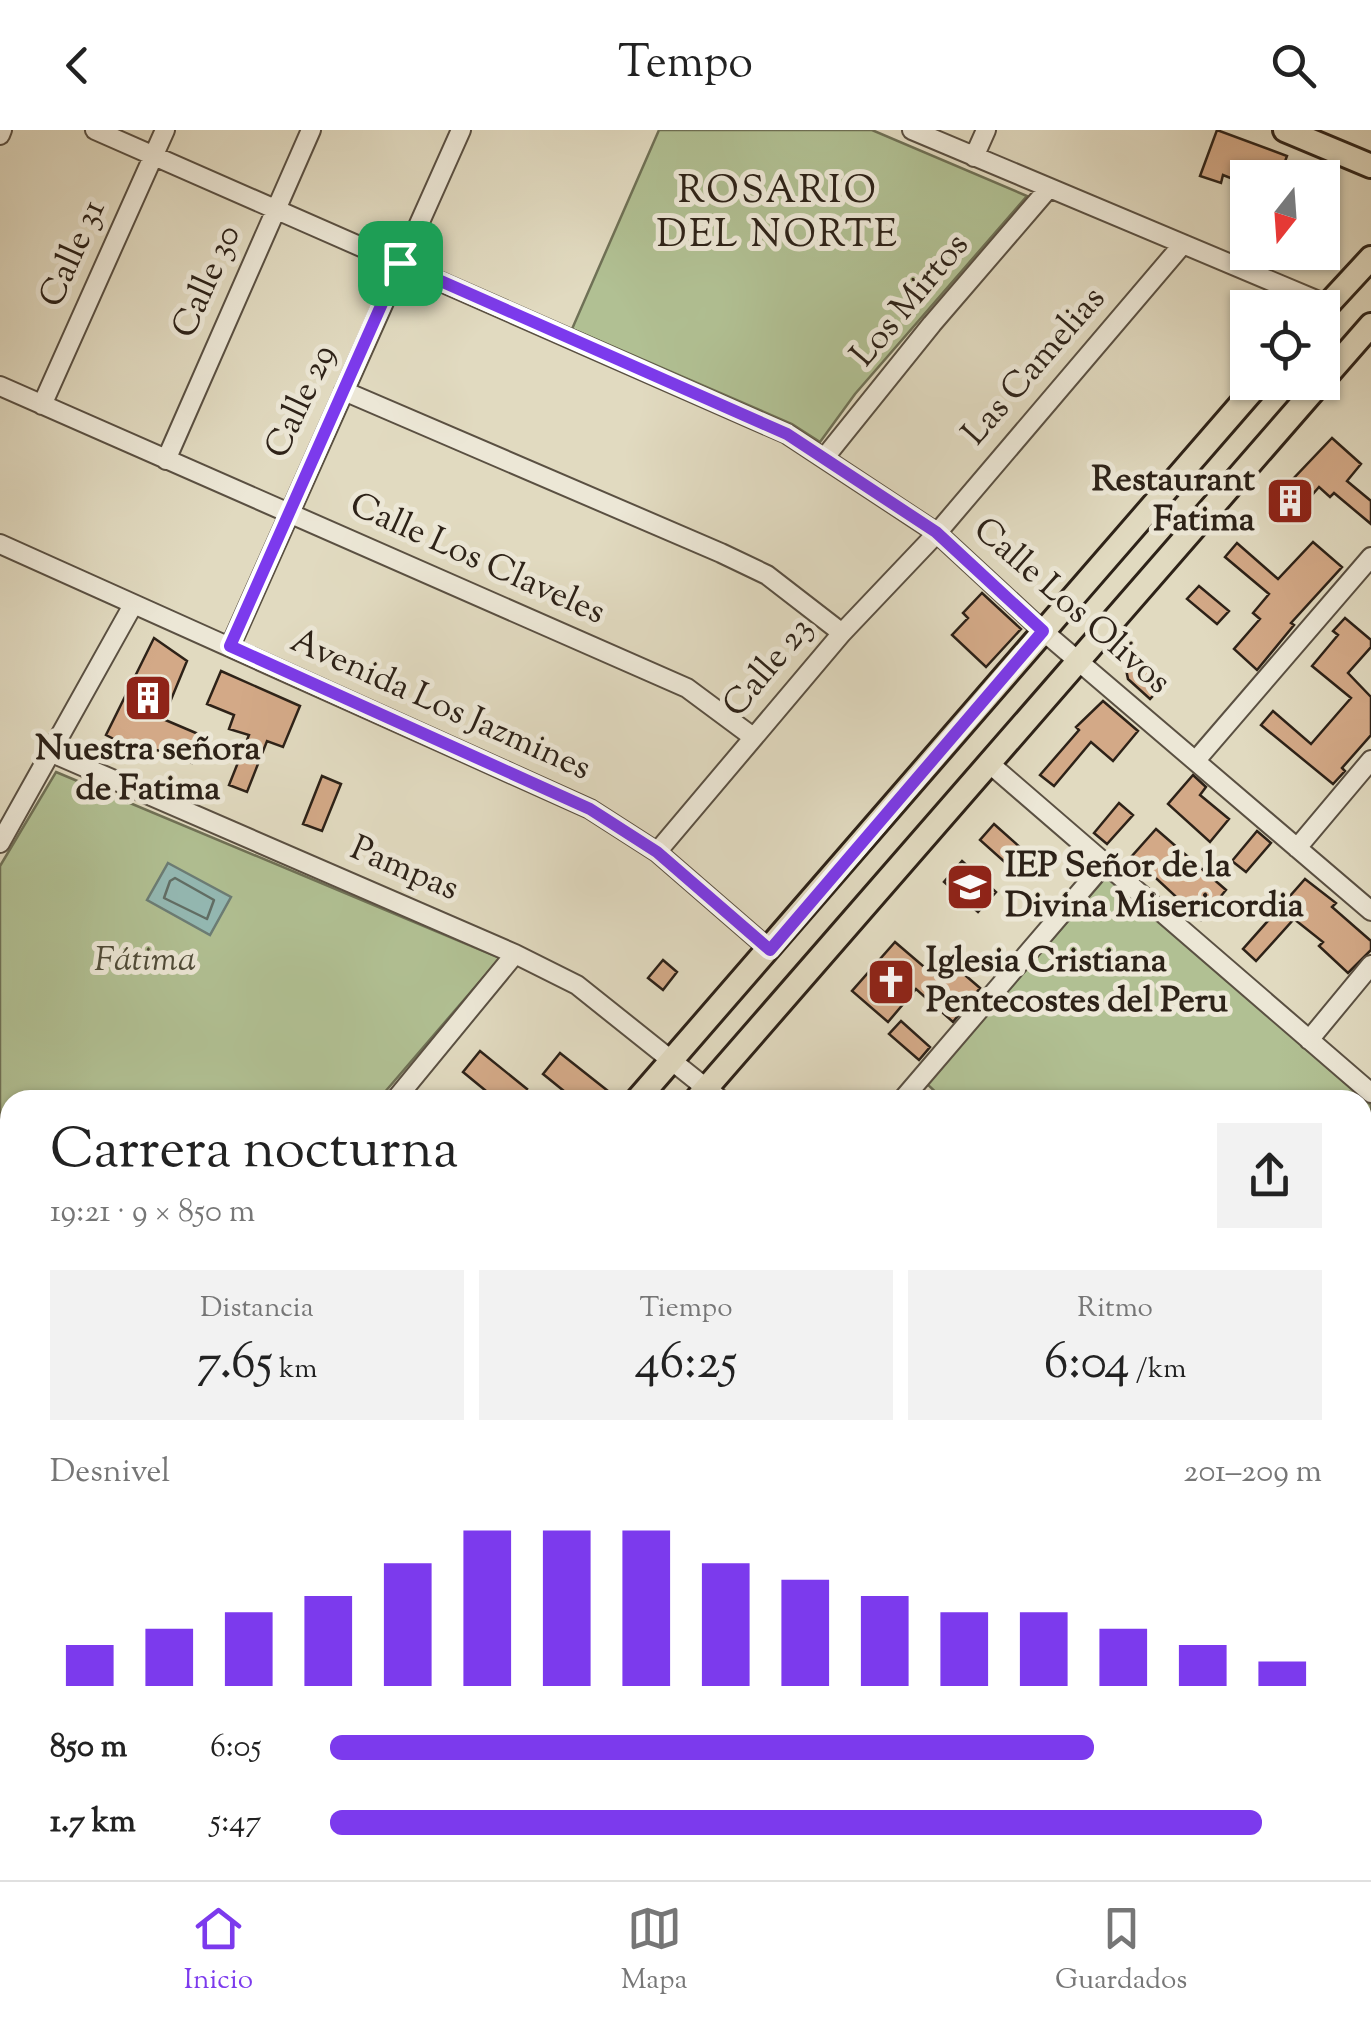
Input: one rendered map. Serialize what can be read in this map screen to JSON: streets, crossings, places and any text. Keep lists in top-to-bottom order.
{
  "streets": {
    "street": [
      "Calle 31",
      "Calle 30",
      "Los Mirtos",
      "Las Camelias",
      "Calle 29",
      "Calle Los Claveles",
      "Calle Los Olivos",
      "Calle 23",
      "Avenida Los Jazmines",
      "Pampas"
    ]
  },
  "crossings": [
    ["Calle 31", "Calle Los Claveles"],
    ["Calle 31", "Calle Los Olivos"],
    ["Calle 30", "Calle Los Claveles"],
    ["Calle 30", "Calle Los Olivos"],
    ["Los Mirtos", "Calle Los Olivos"],
    ["Las Camelias", "Calle Los Olivos"],
    ["Las Camelias", "Calle 23"],
    ["Calle 29", "Calle Los Claveles"],
    ["Calle 29", "Calle Los Olivos"],
    ["Calle 29", "Avenida Los Jazmines"],
    ["Calle Los Claveles", "Calle 23"],
    ["Calle Los Olivos", "Calle 23"],
    ["Calle 23", "Avenida Los Jazmines"]
  ],
  "districts": ["ROSARIO DEL NORTE"],
  "parks": ["Fátima"],
  "places": {
    "building": ["Restaurant Fatima", "Nuestra señora de Fatima"],
    "school or university": ["IEP Señor de la Divina Misericordia"],
    "church": ["Iglesia Cristiana Pentecostes del Peru"]
  },
  "north": "bottom",
  "page": {
    "header": "Tempo",
    "heading": ["Carrera nocturna", "19:21 · 9 × 850 m"],
    "stats": [
      ["Distancia", "7.65 km"],
      ["Tiempo", "46:25"],
      ["Ritmo", "6:04 /km"]
    ],
    "chart": ["Desnivel", "201–209 m"],
    "list": [
      {
        "name": "850 m",
        "note": "6:05"
      },
      {
        "name": "1.7 km",
        "note": "5:47"
      }
    ],
    "tabs": ["Inicio", "Mapa", "Guardados"]
  }
}
